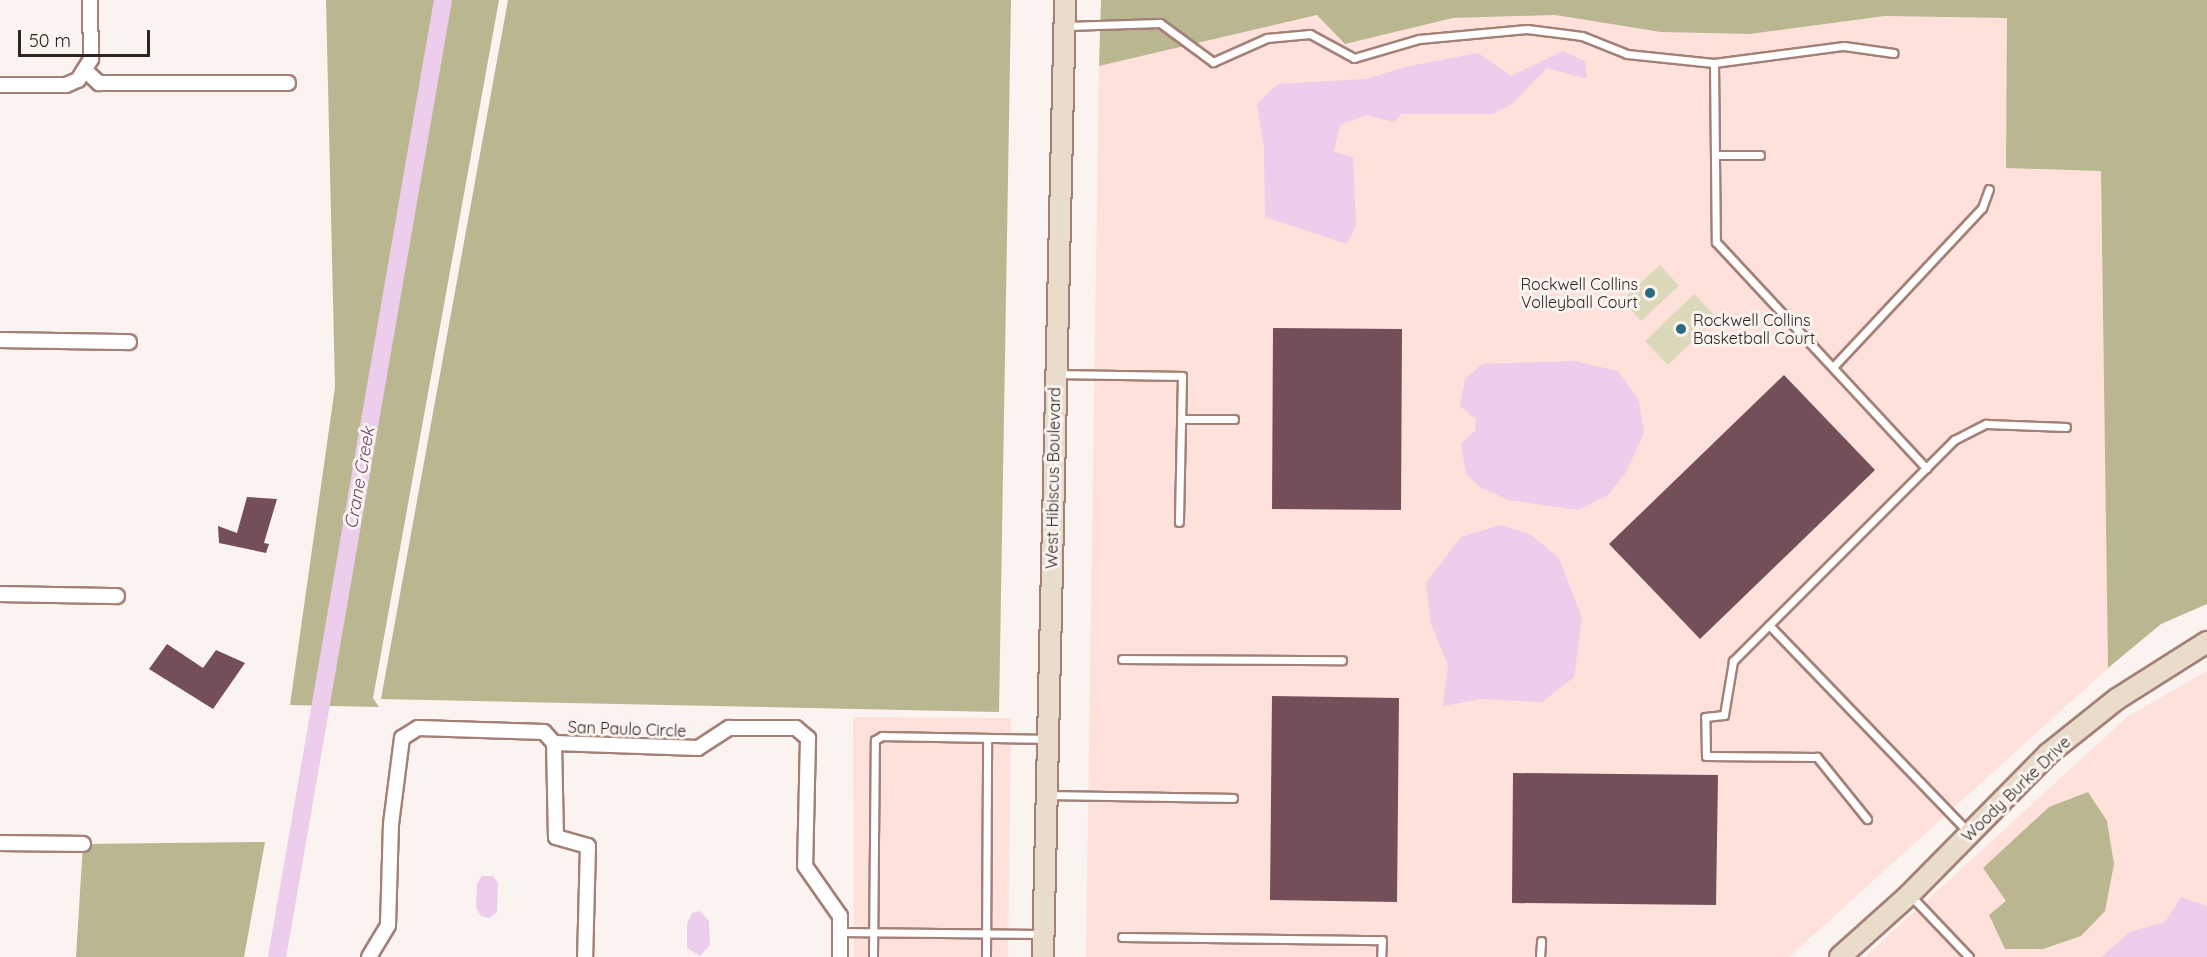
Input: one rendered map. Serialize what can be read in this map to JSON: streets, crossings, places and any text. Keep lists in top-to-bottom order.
{
  "streets": {
    "street": ["West Hibiscus Boulevard", "San Paulo Circle", "Woody Burke Drive"]
  },
  "water": ["Crane Creek"],
  "places": ["Rockwell Collins Volleyball Court", "Rockwell Collins Basketball Court"],
  "scale_bar": "50 m"
}
